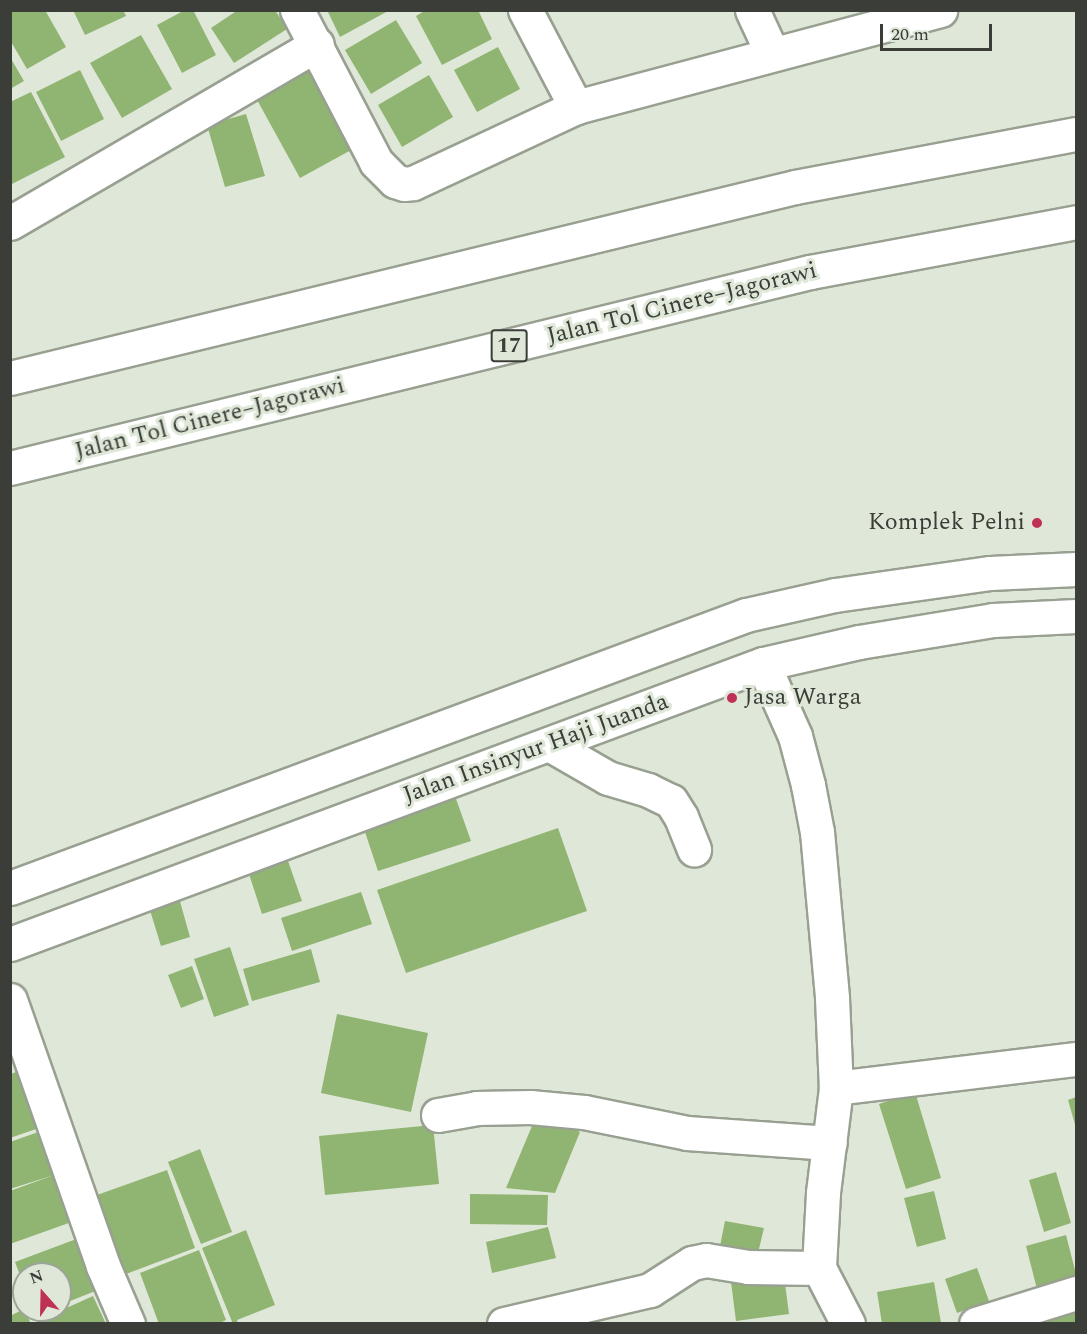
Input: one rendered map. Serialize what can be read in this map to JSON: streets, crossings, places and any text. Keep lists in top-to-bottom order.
{
  "streets": {
    "main road": ["Jalan Tol Cinere–Jagorawi", "17", "Jalan Insinyur Haji Juanda"]
  },
  "places": ["Komplek Pelni", "Jasa Warga"],
  "scale_bar": "20 m",
  "north": "top"
}
